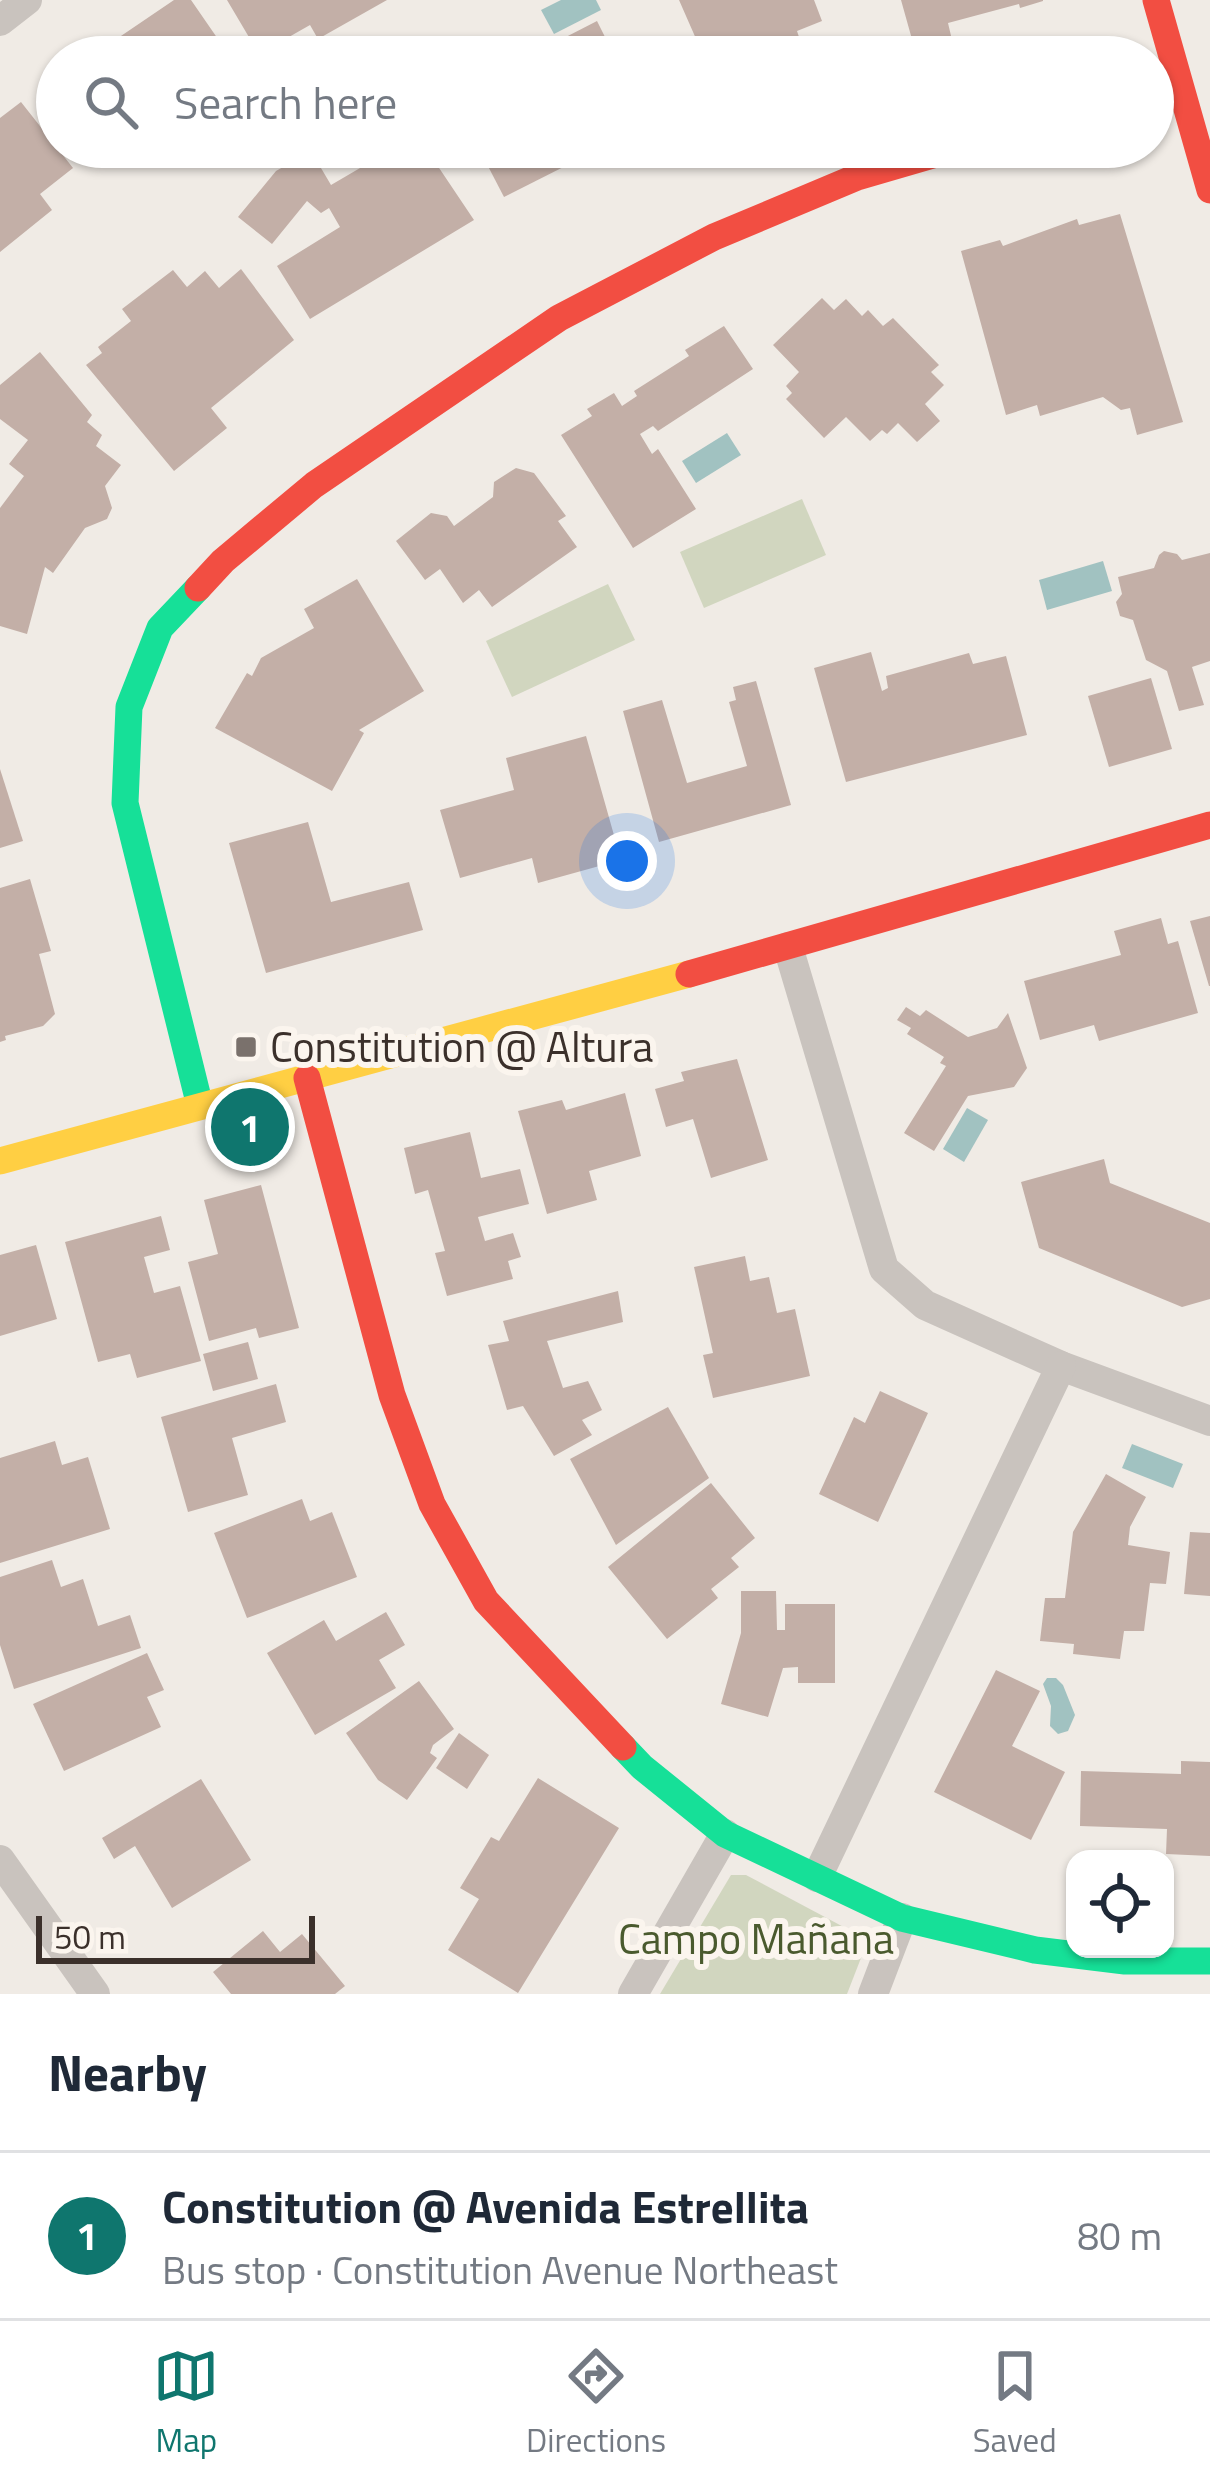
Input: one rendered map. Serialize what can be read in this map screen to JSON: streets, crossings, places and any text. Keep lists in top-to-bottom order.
{
  "parks": ["Campo Mañana"],
  "places": {
    "transit": ["Constitution @ Altura"]
  },
  "scale_bar": "50 m",
  "page": {
    "search": "Search here",
    "pins": "1",
    "scale": "50 m",
    "heading": "Nearby",
    "list": [
      {
        "mark": "1",
        "name": "Constitution @ Avenida Estrellita",
        "note": "Bus stop · Constitution Avenue Northeast",
        "value": "80 m"
      }
    ],
    "nav": ["Map", "Directions", "Saved"]
  }
}
